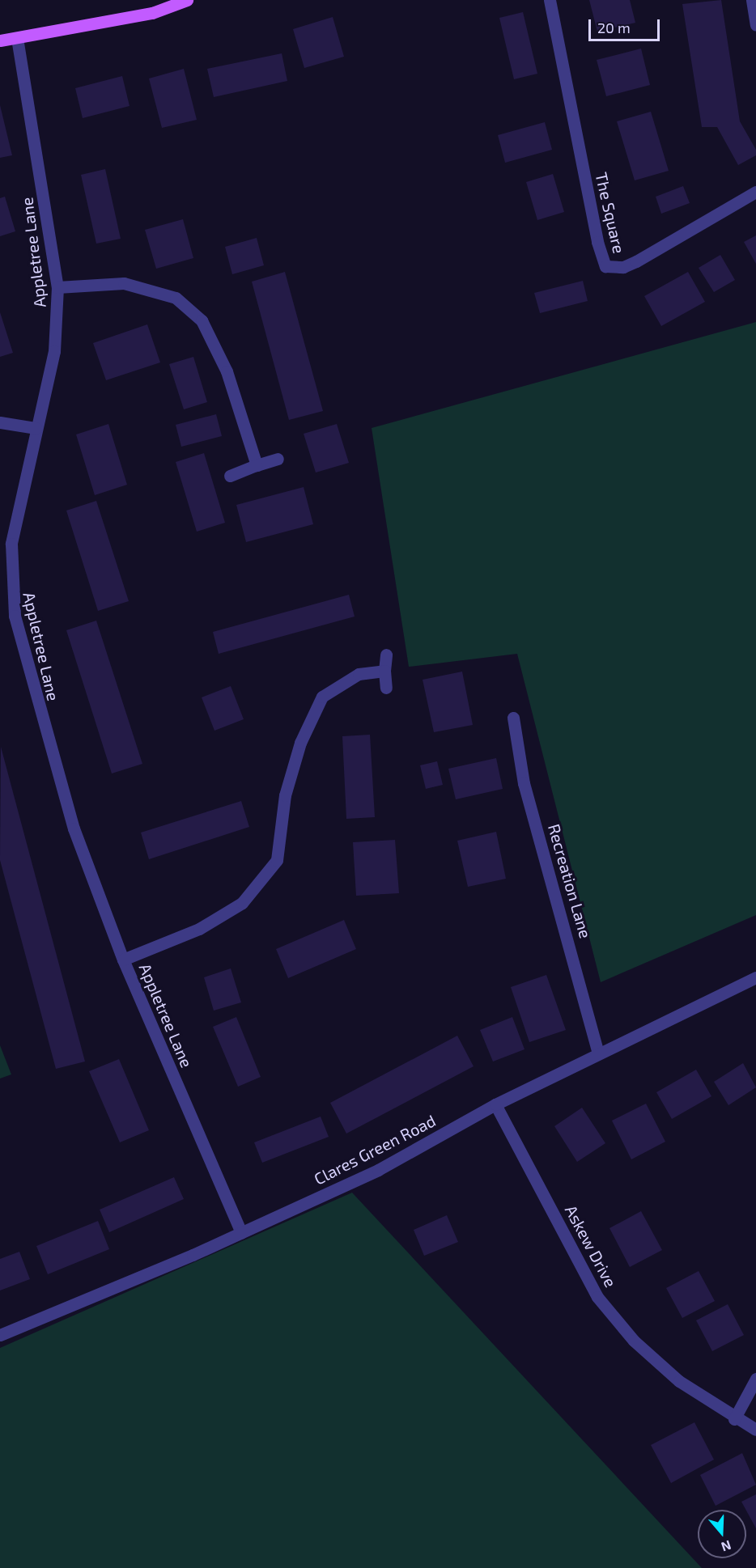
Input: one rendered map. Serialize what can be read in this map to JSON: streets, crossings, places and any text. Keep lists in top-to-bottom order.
{
  "streets": {
    "street": [
      "The Square",
      "Appletree Lane",
      "Recreation Lane",
      "Clares Green Road",
      "Askew Drive"
    ]
  },
  "crossings": [
    ["Appletree Lane", "Clares Green Road"],
    ["Recreation Lane", "Clares Green Road"],
    ["Clares Green Road", "Askew Drive"]
  ],
  "scale_bar": "20 m",
  "north": "bottom"
}
